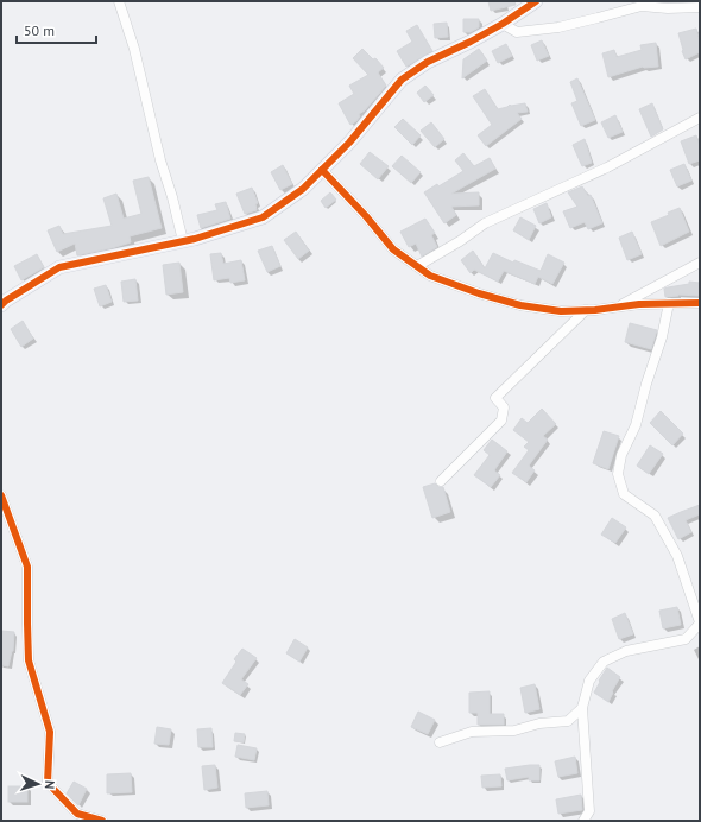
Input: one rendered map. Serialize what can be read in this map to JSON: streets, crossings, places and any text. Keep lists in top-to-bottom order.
{
  "scale_bar": "50 m",
  "north": "right"
}
